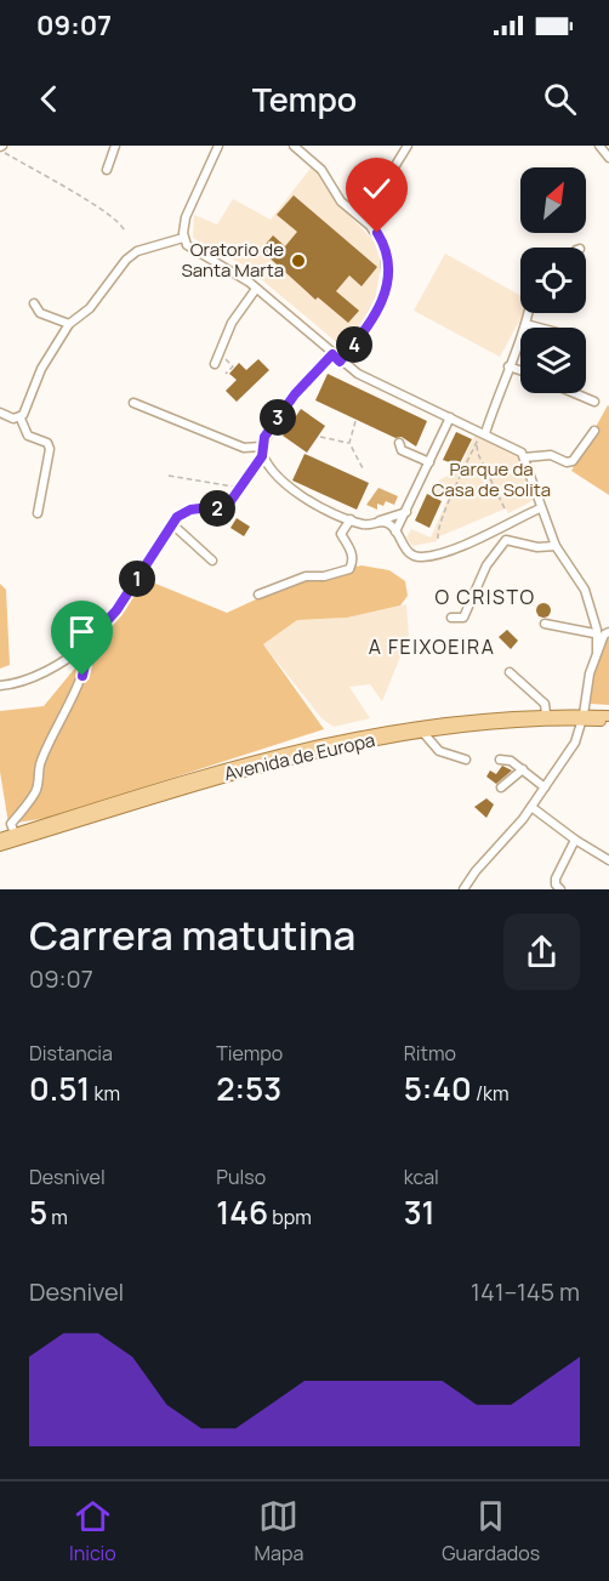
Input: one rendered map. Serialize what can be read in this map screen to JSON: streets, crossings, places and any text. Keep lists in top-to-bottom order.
{
  "streets": {
    "main road": ["Avenida de Europa"]
  },
  "districts": ["O CRISTO", "A FEIXOEIRA"],
  "parks": ["Parque da Casa de Solita"],
  "places": ["Oratorio de Santa Marta"],
  "north": "top right",
  "page": {
    "status": "09:07",
    "header": "Tempo",
    "pins": [
      "4",
      "3",
      "2",
      "1"
    ],
    "heading": ["Carrera matutina", "09:07"],
    "stats": [
      ["Distancia", "0.51 km"],
      ["Tiempo", "2:53"],
      ["Ritmo", "5:40 /km"],
      ["Desnivel", "5 m"],
      ["Pulso", "146 bpm"],
      ["kcal", "31"]
    ],
    "chart": ["Desnivel", "141–145 m"],
    "tabs": ["Inicio", "Mapa", "Guardados"]
  }
}
